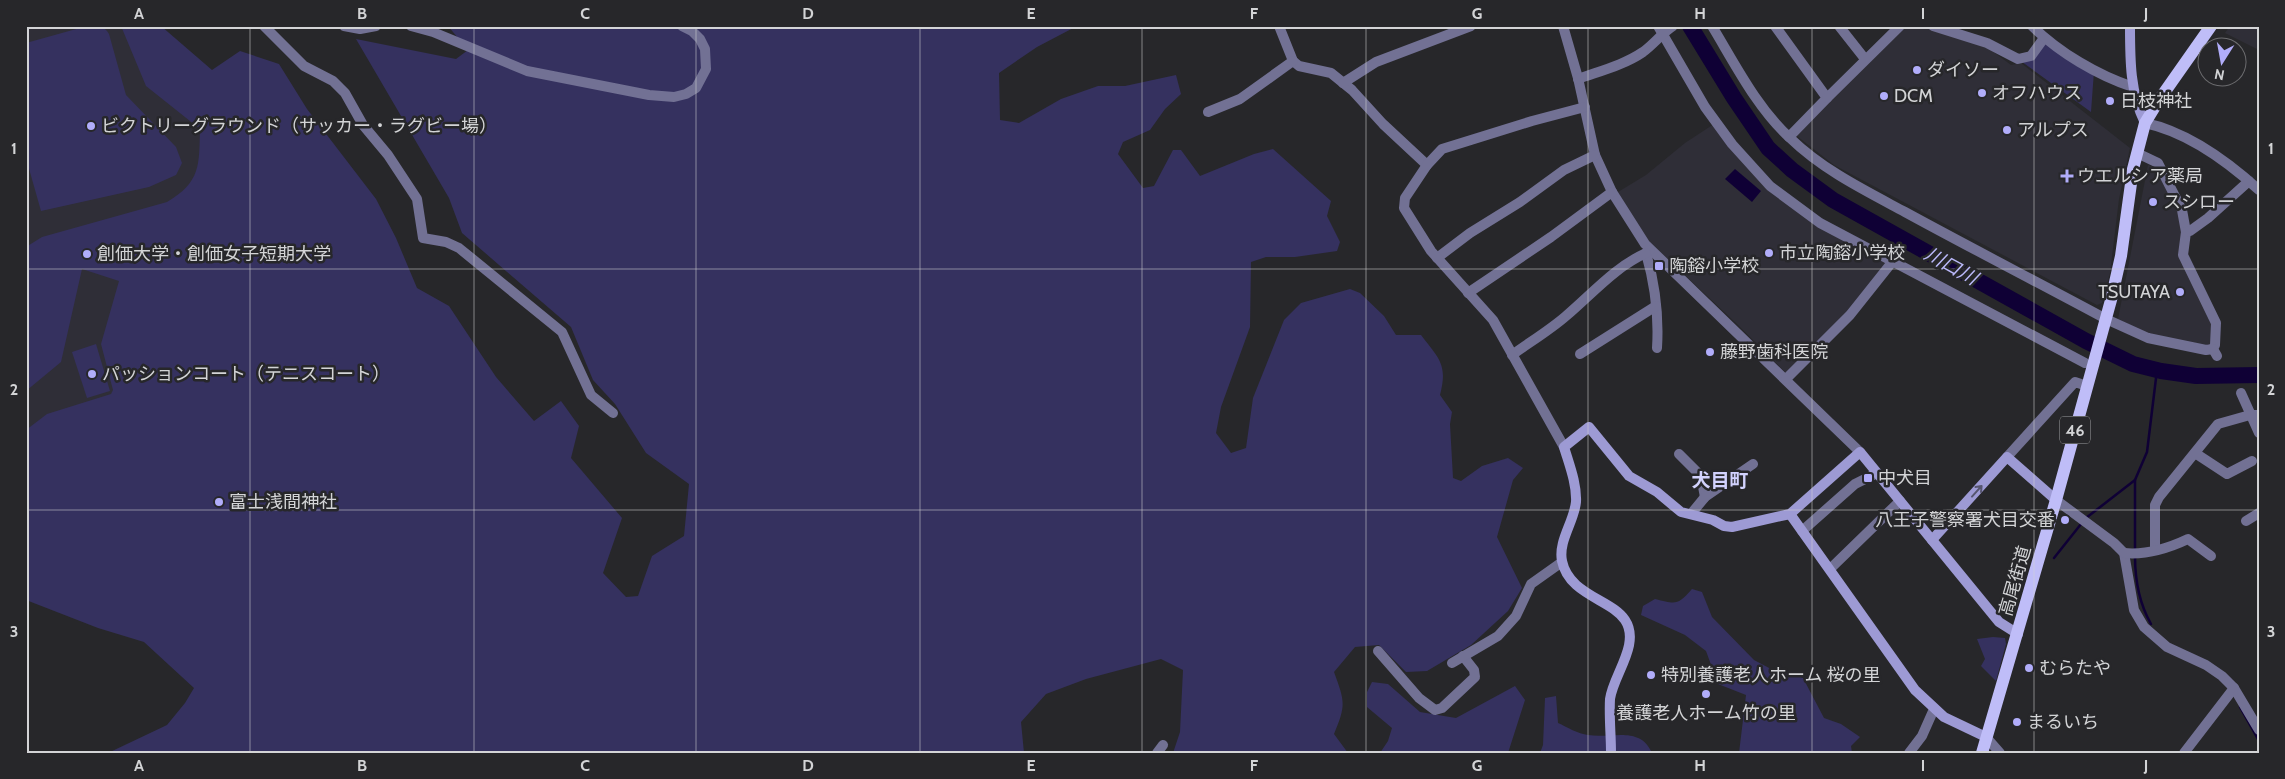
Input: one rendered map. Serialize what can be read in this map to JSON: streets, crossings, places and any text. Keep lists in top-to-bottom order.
{
  "streets": {
    "main road": ["46", "高尾街道"]
  },
  "crossings": [
    ["46", "高尾街道"]
  ],
  "districts": ["犬目町"],
  "water": ["川口川"],
  "places": {
    "other": [
      "ダイソー",
      "オフハウス",
      "DCM",
      "日枝神社",
      "ビクトリーグラウンド（サッカー・ラグビー場）",
      "アルプス",
      "スシロー",
      "市立陶鎔小学校",
      "創価大学・創価女子短期大学",
      "TSUTAYA",
      "藤野歯科医院",
      "パッションコート（テニスコート）",
      "富士浅間神社",
      "八王子警察署犬目交番",
      "むらたや",
      "特別養護老人ホーム 桜の里",
      "養護老人ホーム竹の里",
      "まるいち"
    ],
    "health": ["ウエルシア薬局"],
    "transit": ["陶鎔小学校", "中犬目"]
  },
  "north": "bottom",
  "grid": {
    "columns": [
      "A",
      "B",
      "C",
      "D",
      "E",
      "F",
      "G",
      "H",
      "I",
      "J"
    ],
    "rows": ["1", "2", "3"]
  }
}
